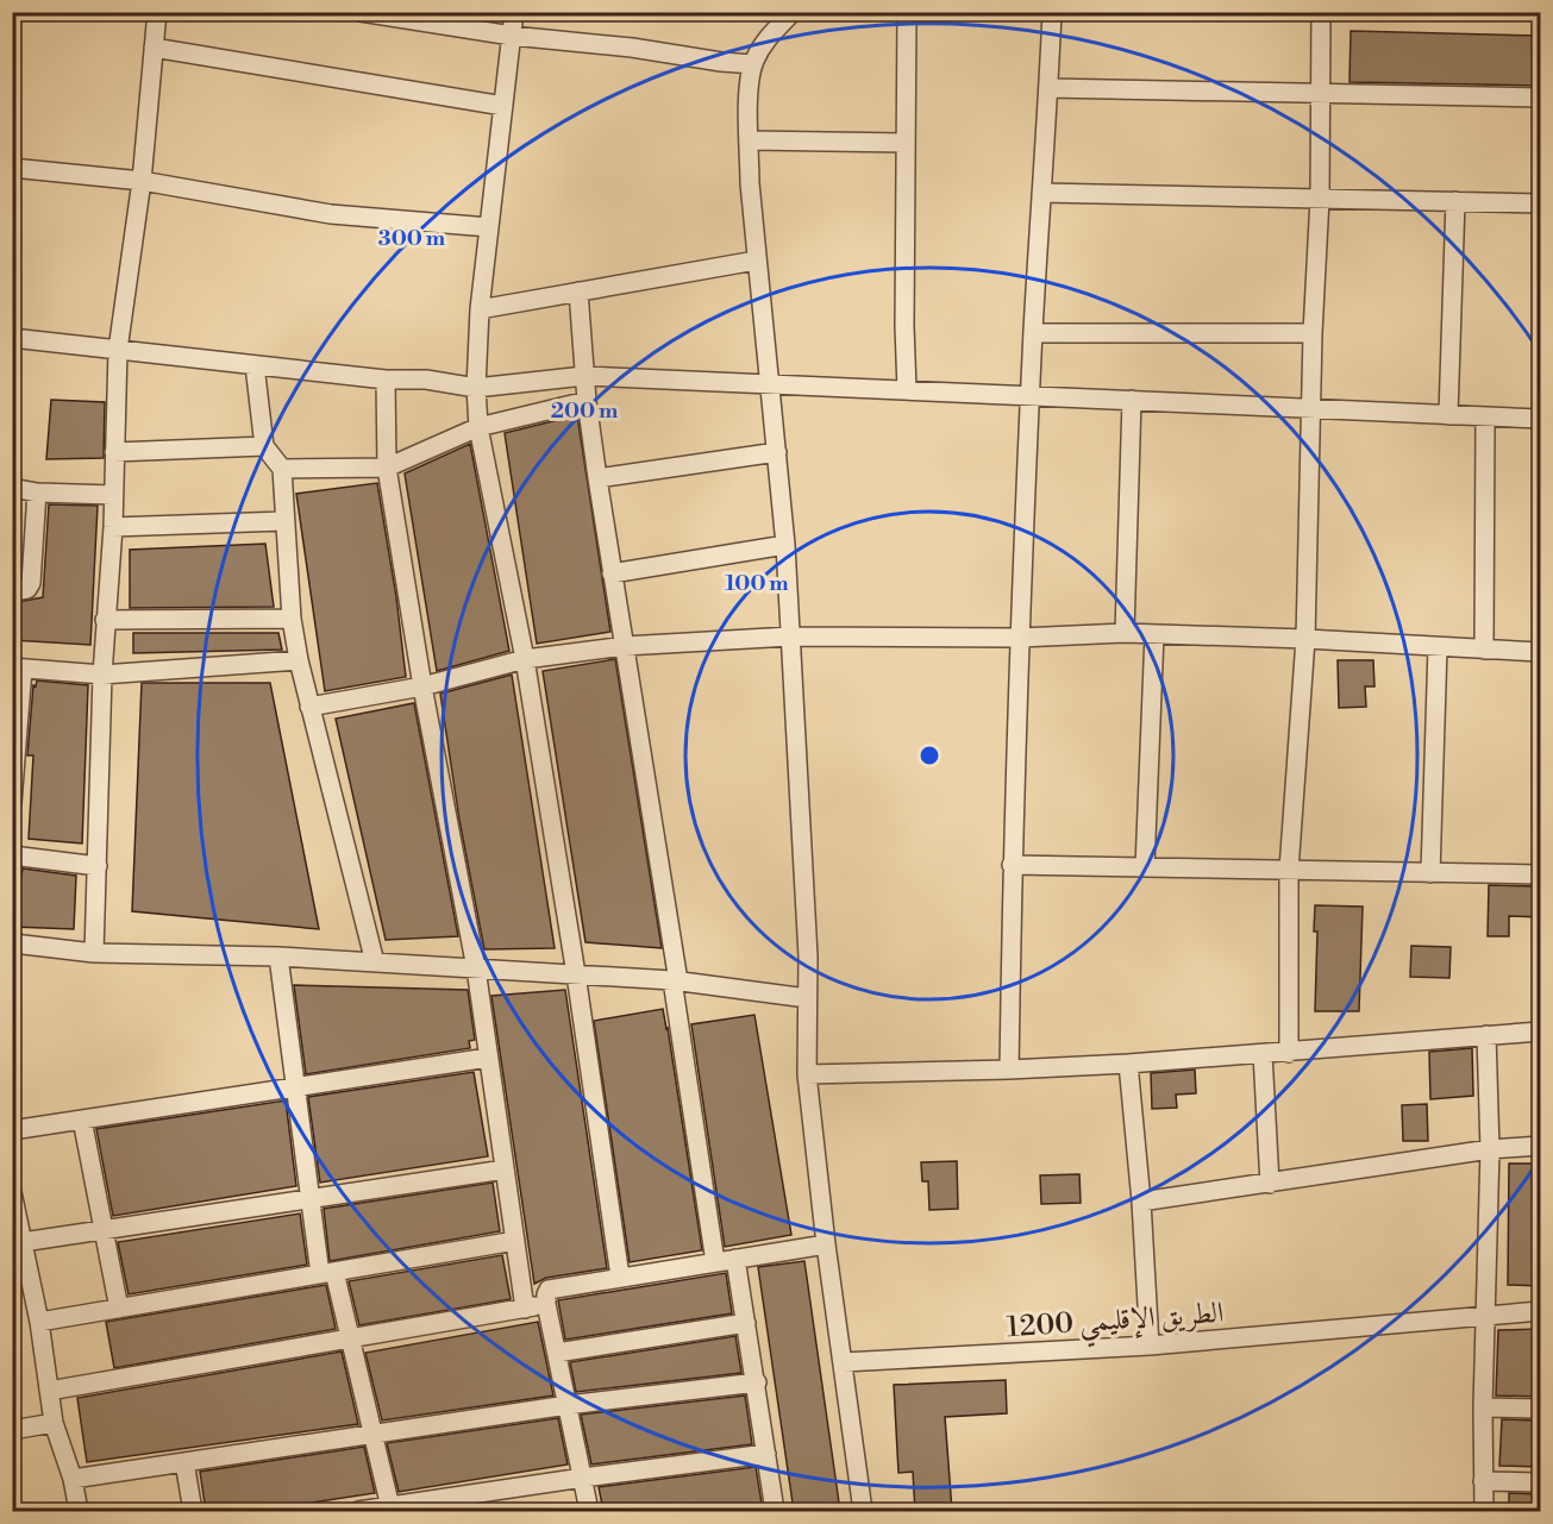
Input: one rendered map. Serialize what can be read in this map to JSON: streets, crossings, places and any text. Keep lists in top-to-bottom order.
{
  "streets": {
    "street": ["الطريق الإقليمي 1200"]
  },
  "rings": ["300 m", "200 m", "100 m"]
}
